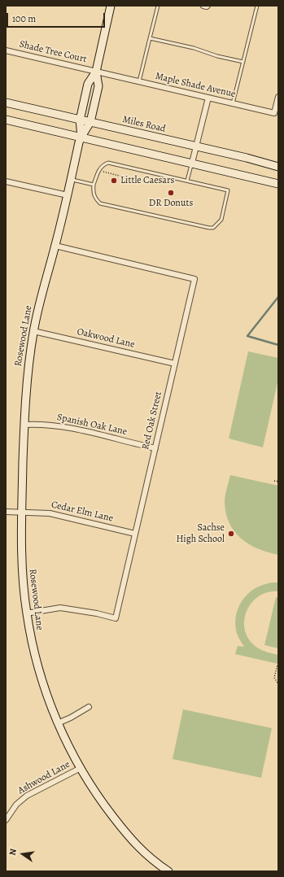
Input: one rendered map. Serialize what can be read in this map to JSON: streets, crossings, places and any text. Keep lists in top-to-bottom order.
{
  "streets": {
    "street": [
      "Shade Tree Court",
      "Maple Shade Avenue",
      "Miles Road",
      "Rosewood Lane",
      "Oakwood Lane",
      "Red Oak Street",
      "Spanish Oak Lane",
      "Cedar Elm Lane",
      "Ashwood Lane"
    ]
  },
  "crossings": [
    ["Shade Tree Court", "Maple Shade Avenue"],
    ["Shade Tree Court", "Rosewood Lane"],
    ["Maple Shade Avenue", "Rosewood Lane"],
    ["Miles Road", "Rosewood Lane"],
    ["Rosewood Lane", "Oakwood Lane"],
    ["Rosewood Lane", "Red Oak Street"],
    ["Rosewood Lane", "Spanish Oak Lane"],
    ["Rosewood Lane", "Cedar Elm Lane"],
    ["Rosewood Lane", "Ashwood Lane"],
    ["Oakwood Lane", "Red Oak Street"],
    ["Red Oak Street", "Spanish Oak Lane"],
    ["Red Oak Street", "Cedar Elm Lane"]
  ],
  "places": ["Little Caesars", "DR Donuts", "Sachse High School"],
  "scale_bar": "100 m",
  "north": "left"
}
